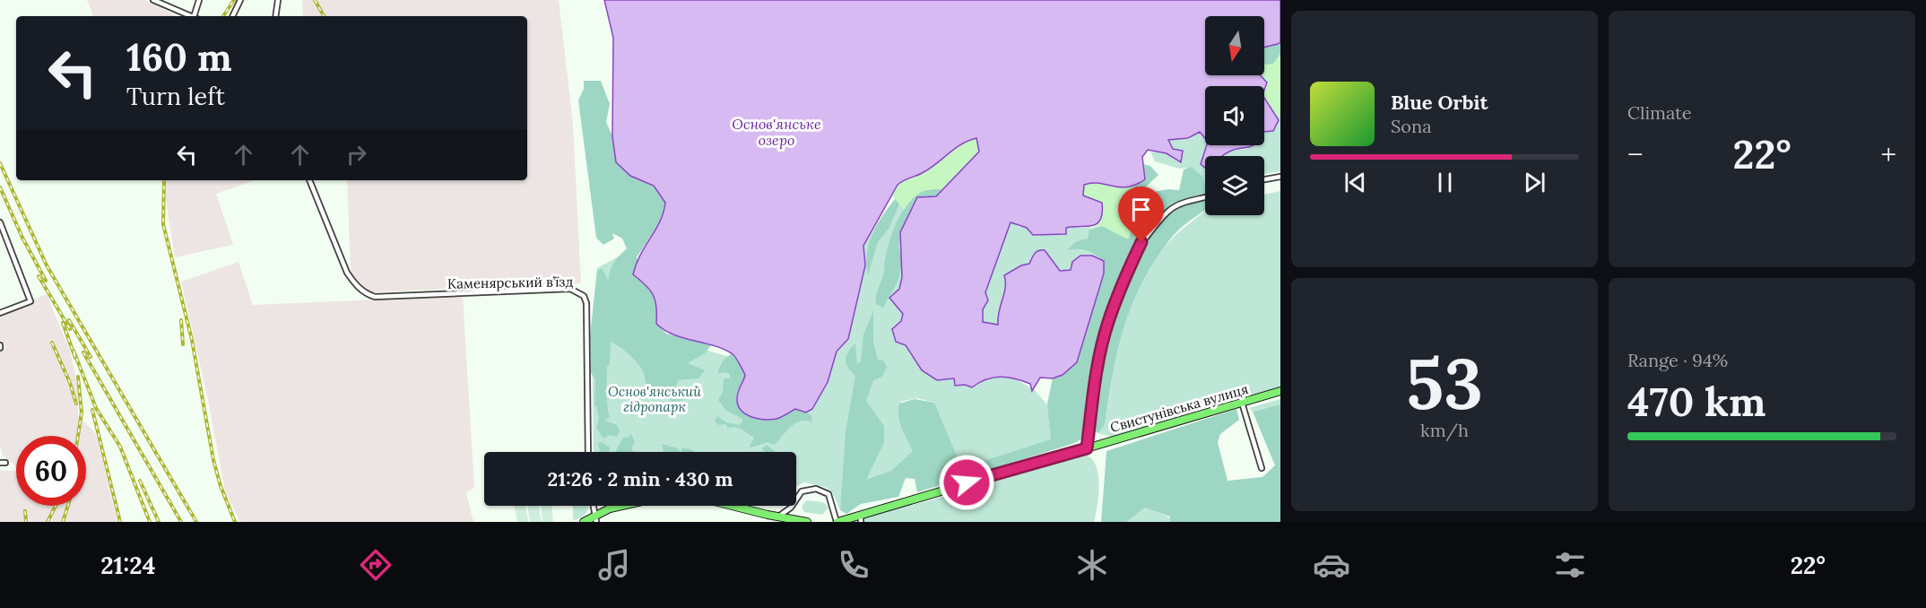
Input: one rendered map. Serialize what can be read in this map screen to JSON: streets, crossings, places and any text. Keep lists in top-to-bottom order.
{
  "streets": {
    "main road": ["Свистунівська вулиця"],
    "street": ["Каменярський в’їзд"]
  },
  "water": ["Основ'янське озеро"],
  "parks": ["Основ'янський гідропарк"],
  "north": "bottom",
  "page": {
    "tile": [
      "Climate",
      ["53", "km/h"],
      ["Range · 94%", "470 km"]
    ],
    "turn": ["160 m", "Turn left"],
    "song": ["Blue Orbit", "Sona"],
    "heat": ["−", "22°", "+"],
    "limit": "60",
    "trip": "21:26 · 2 min · 430 m",
    "tabs": ["21:24", "22°"]
  }
}
